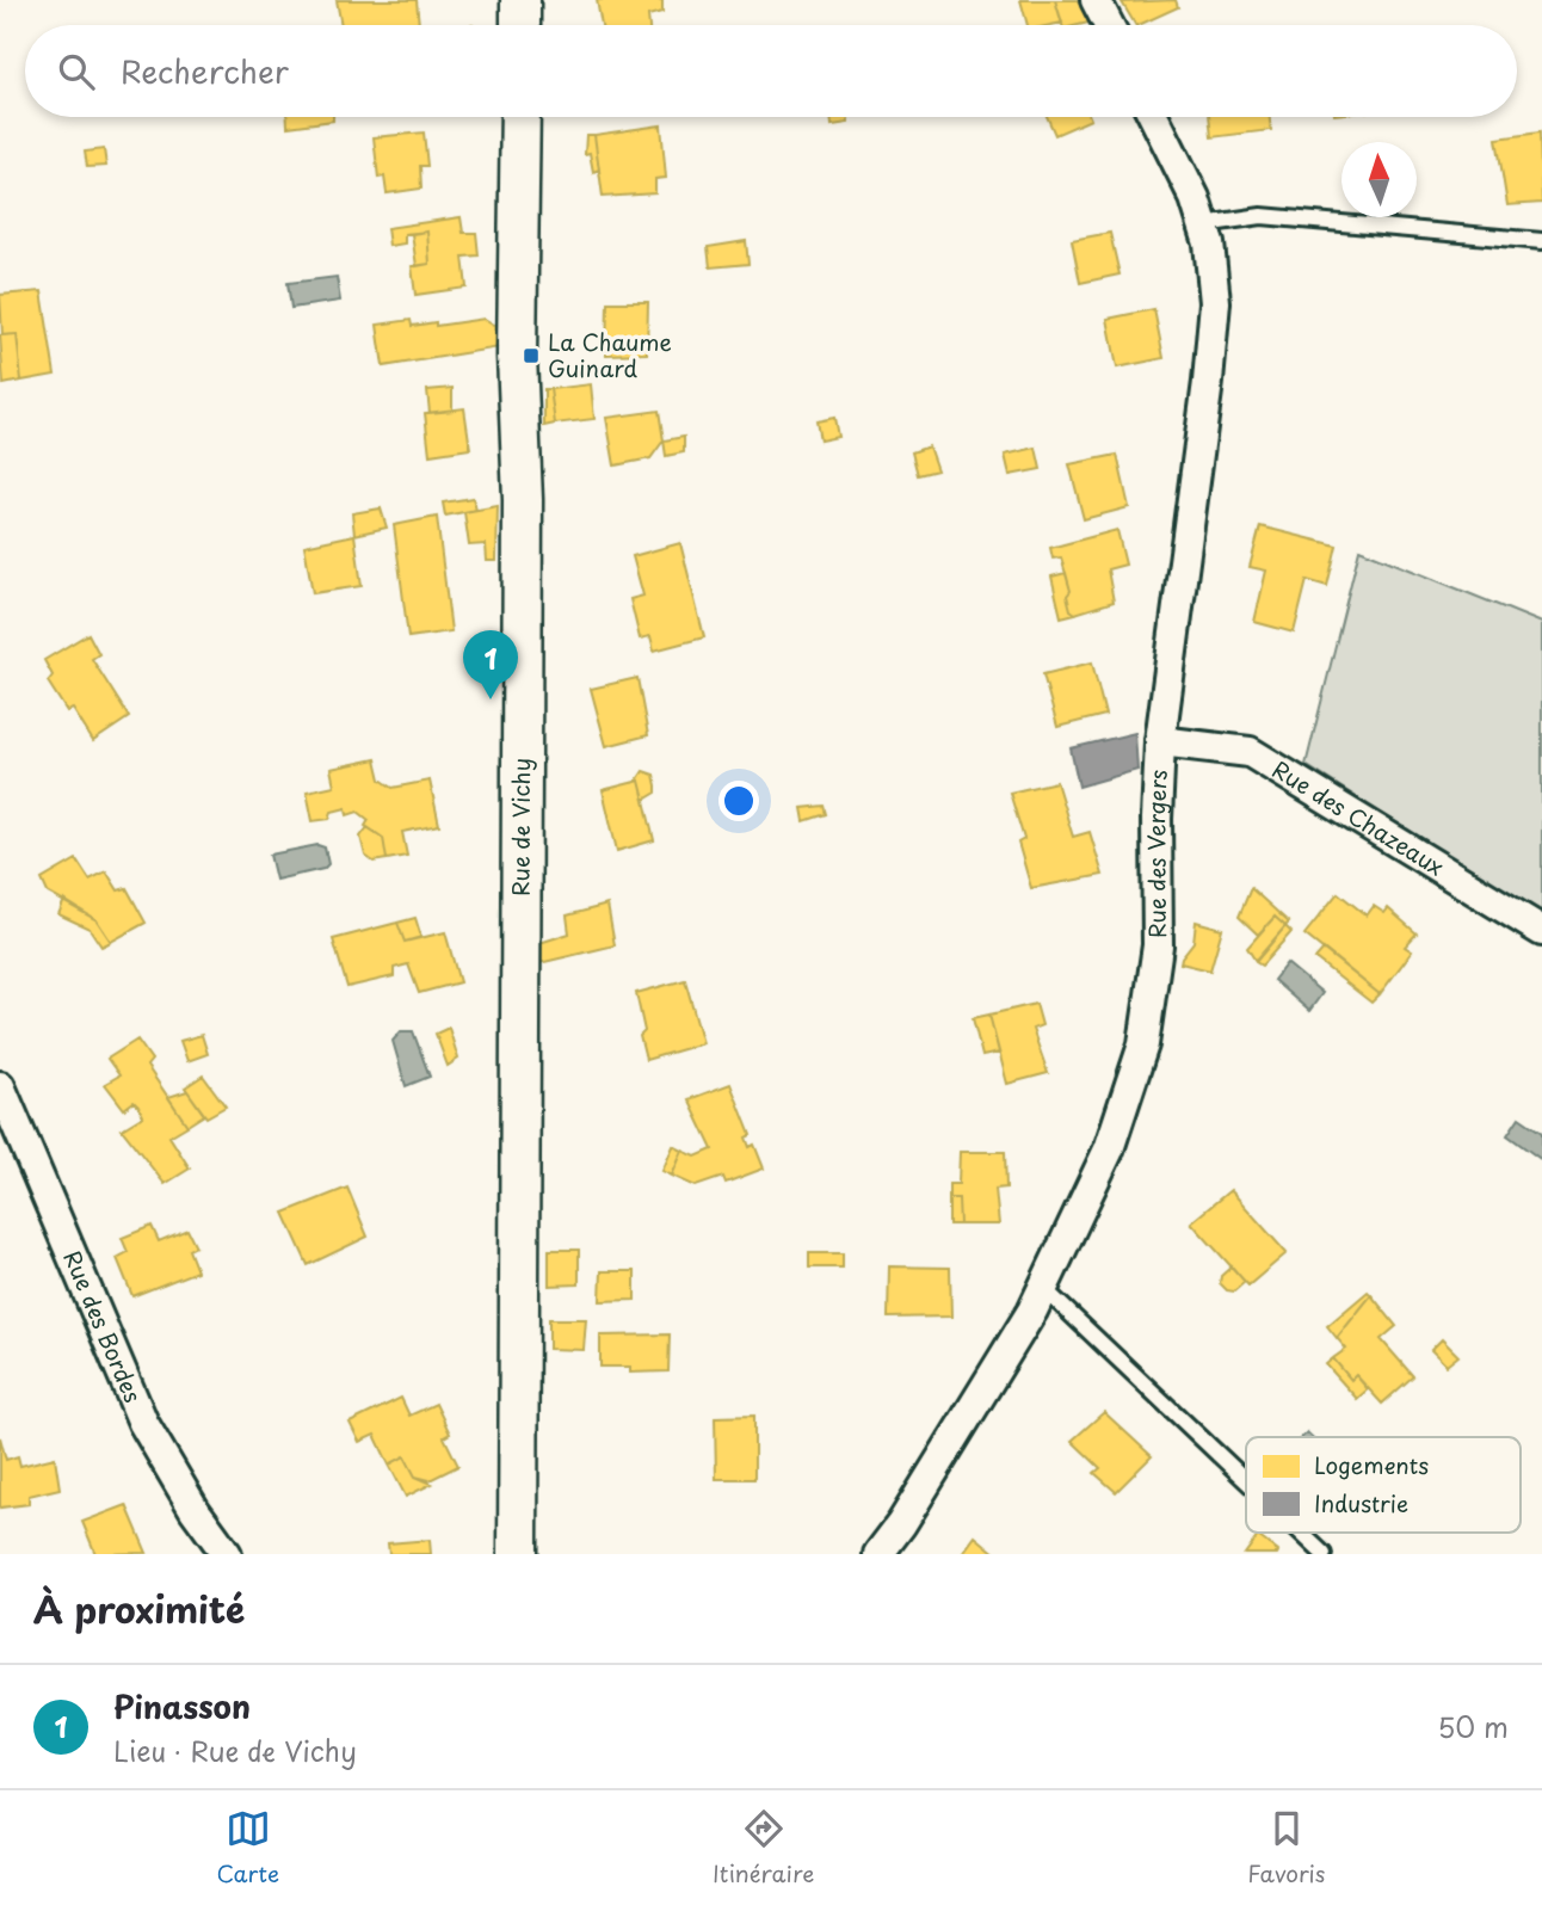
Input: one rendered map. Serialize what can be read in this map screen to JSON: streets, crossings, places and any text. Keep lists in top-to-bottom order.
{
  "streets": {
    "street": [
      "Rue des Chazeaux",
      "Rue de Vichy",
      "Rue des Vergers",
      "Rue des Bordes"
    ]
  },
  "crossings": [
    ["Rue des Chazeaux", "Rue des Vergers"]
  ],
  "places": {
    "transit": ["La Chaume Guinard"]
  },
  "legend": ["Logements", "Industrie"],
  "north": "top",
  "page": {
    "search": "Rechercher",
    "pins": "1",
    "heading": "À proximité",
    "list": [
      {
        "mark": "1",
        "name": "Pinasson",
        "note": "Lieu · Rue de Vichy",
        "value": "50 m"
      }
    ],
    "nav": ["Carte", "Itinéraire", "Favoris"]
  }
}
